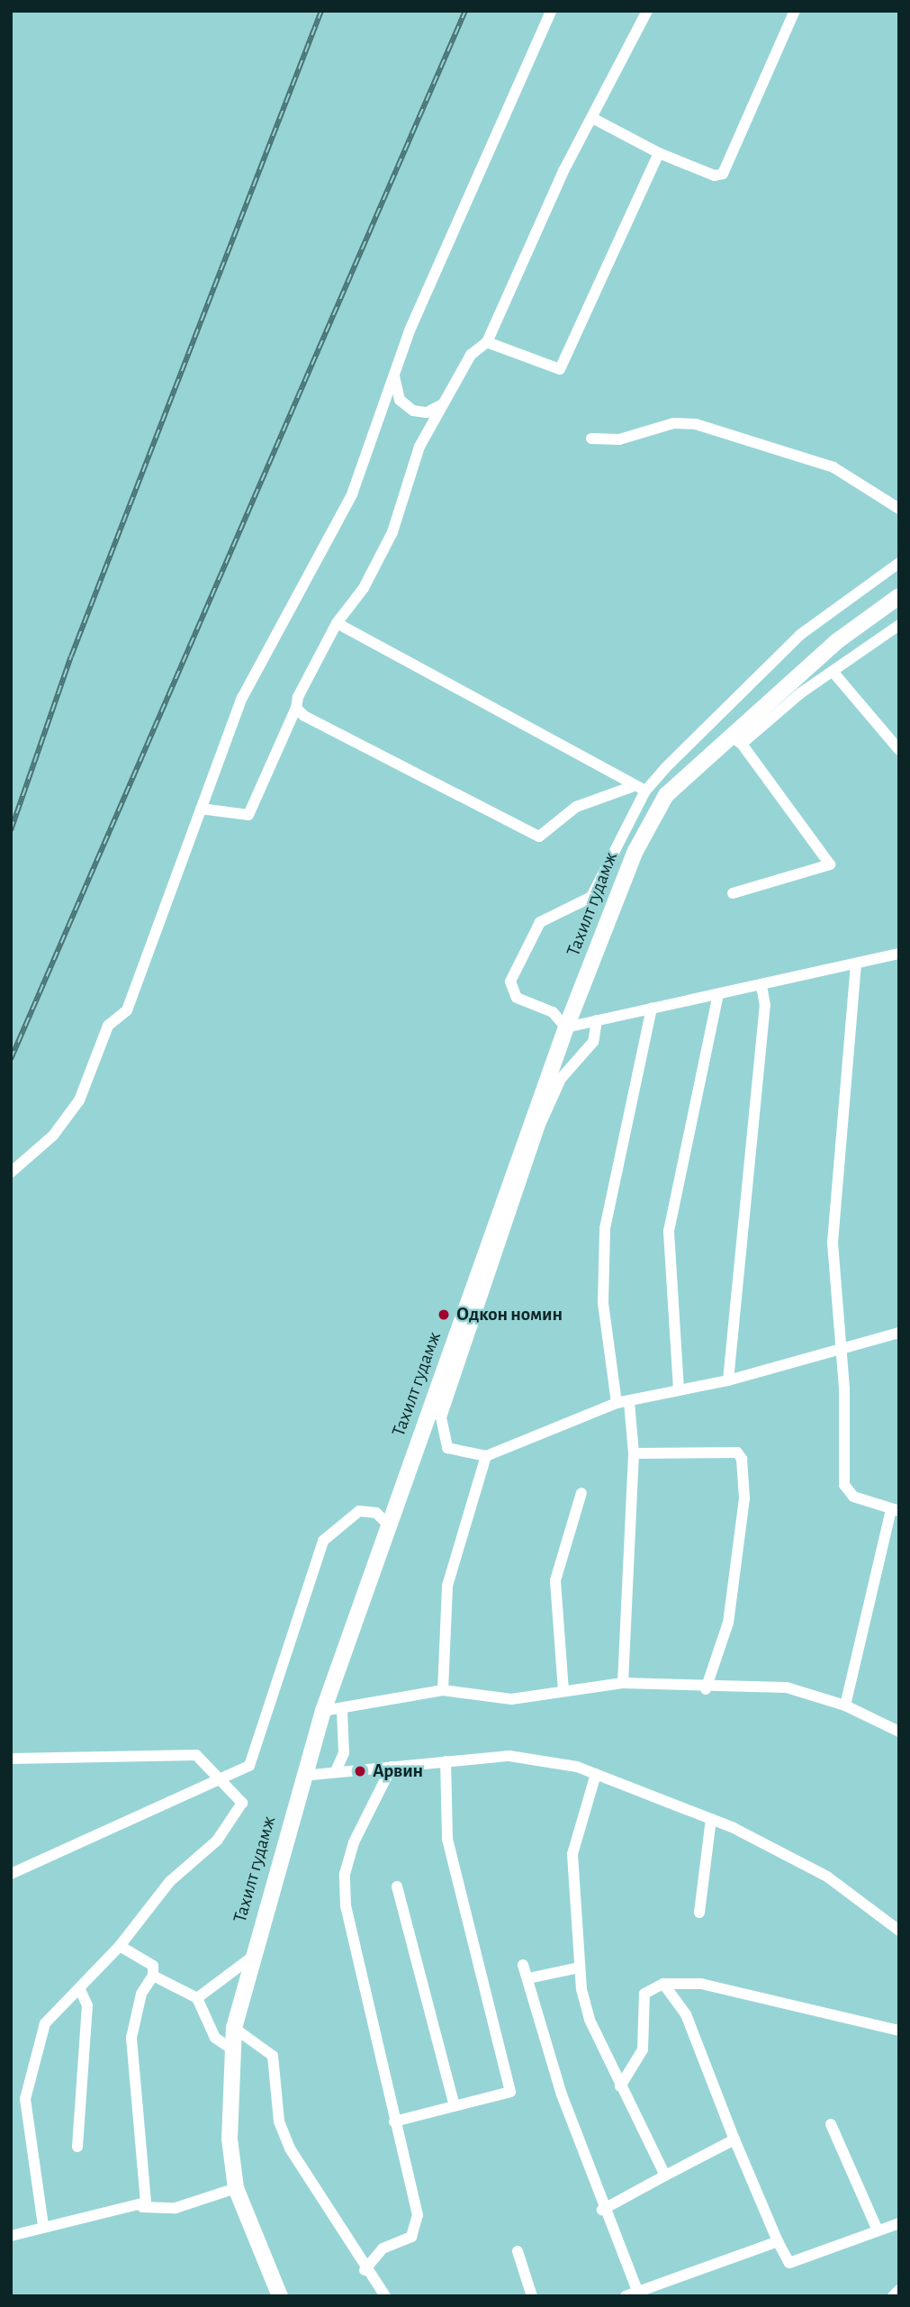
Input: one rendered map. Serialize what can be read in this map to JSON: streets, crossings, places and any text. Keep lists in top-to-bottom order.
{
  "streets": {
    "main road": ["Тахилт гудамж"]
  },
  "places": ["Одкон номин", "Арвин"]
}
